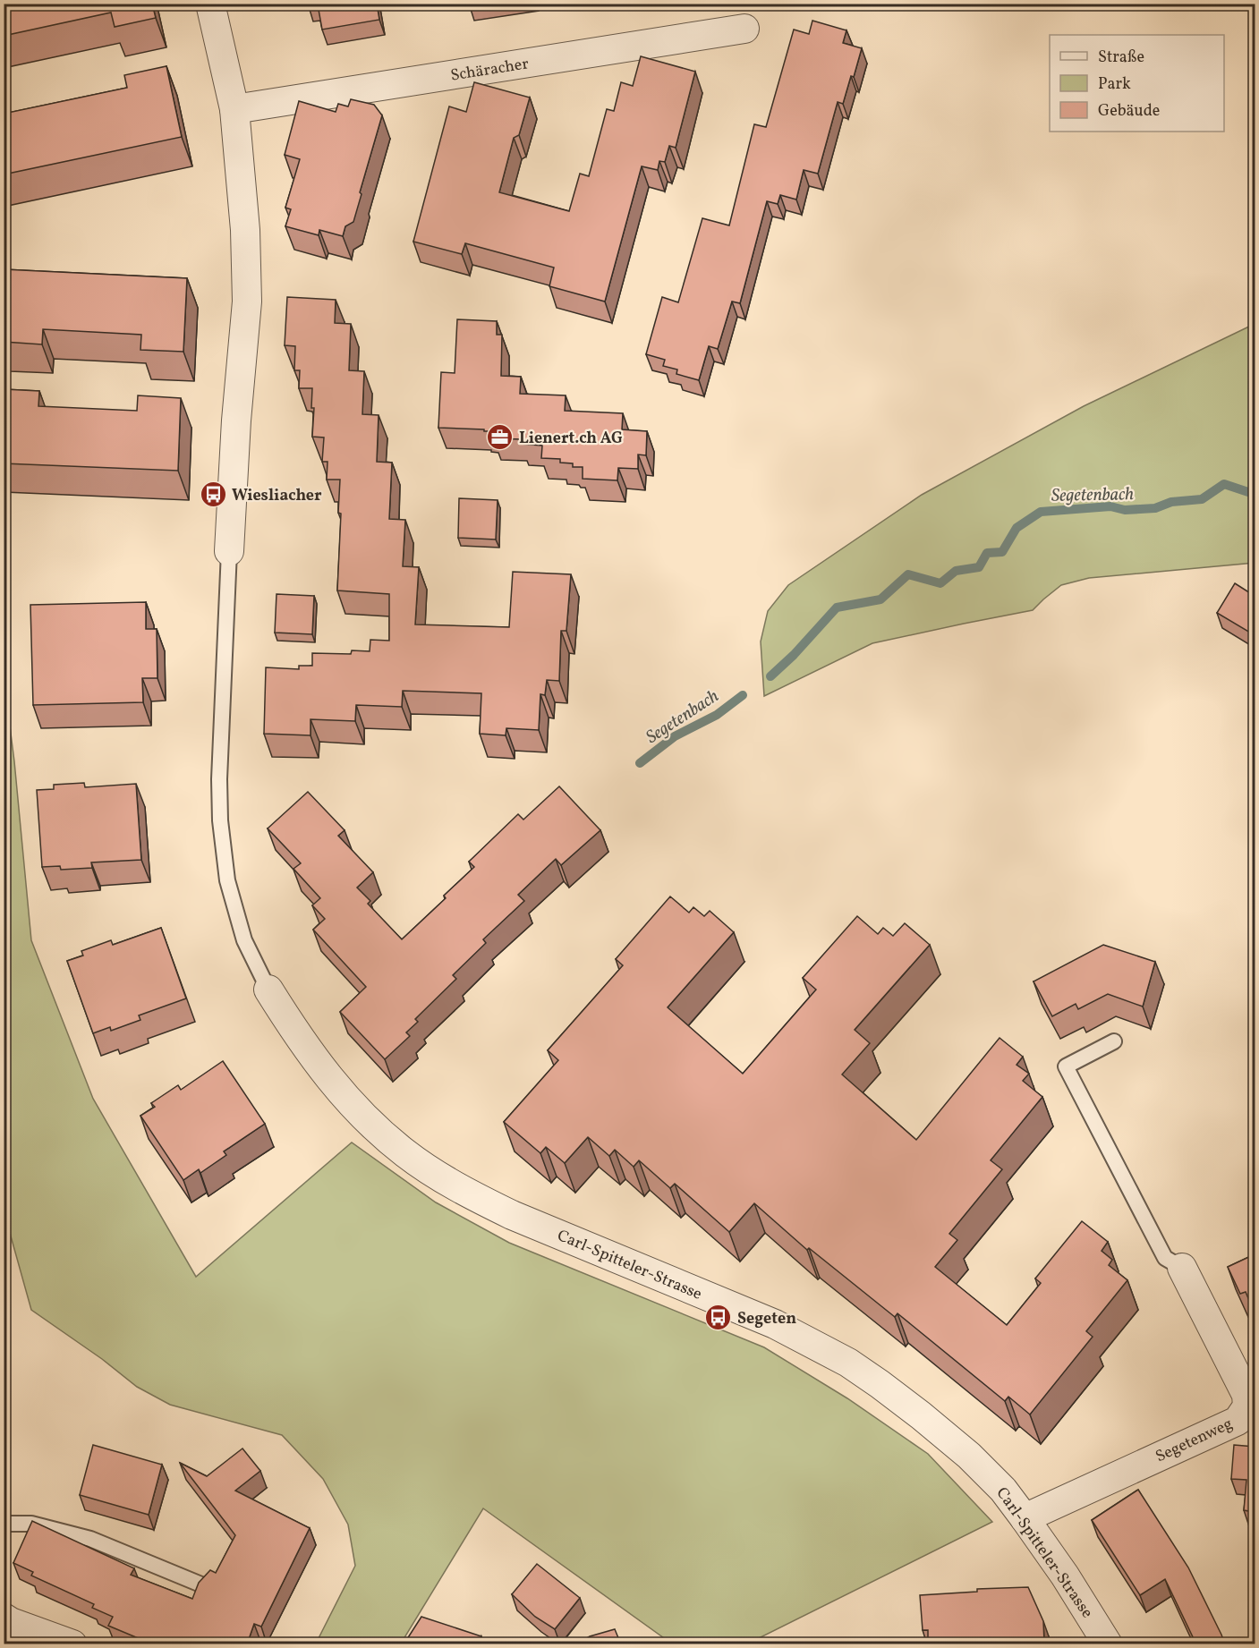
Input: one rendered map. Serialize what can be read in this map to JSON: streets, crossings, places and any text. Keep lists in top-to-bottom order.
{
  "streets": {
    "street": ["Schäracher", "Carl-Spitteler-Strasse", "Segetenweg"]
  },
  "crossings": [
    ["Carl-Spitteler-Strasse", "Segetenweg"]
  ],
  "water": ["Segetenbach"],
  "places": {
    "office": ["Lienert.ch AG"],
    "bus stop": ["Wiesliacher", "Segeten"]
  },
  "legend": ["Straße", "Park", "Gebäude"]
}
